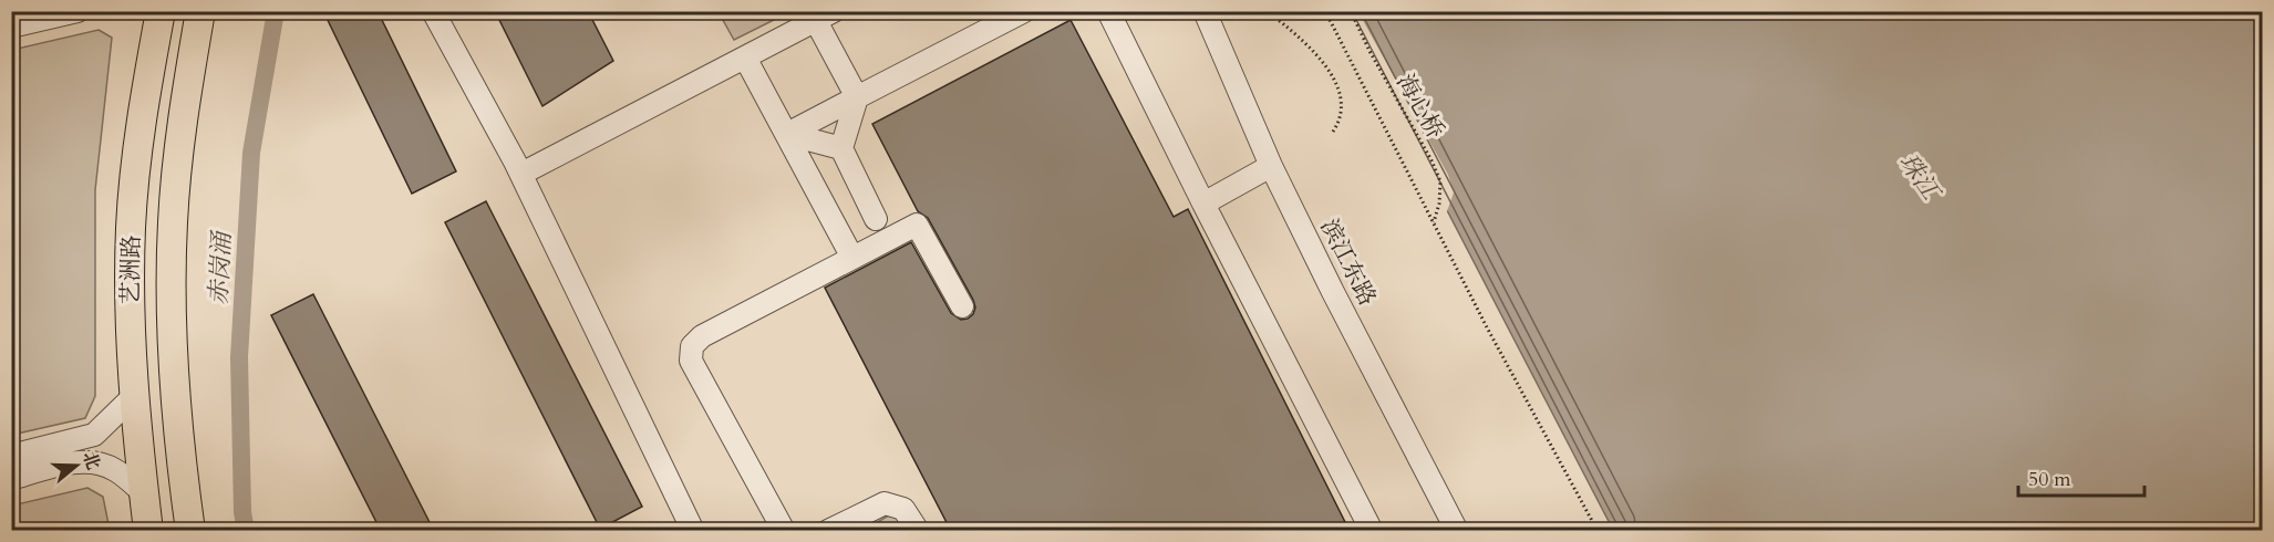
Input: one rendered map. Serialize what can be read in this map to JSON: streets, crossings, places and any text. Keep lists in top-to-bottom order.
{
  "streets": {
    "main road": ["艺洲路"],
    "street": ["滨江东路"],
    "path": ["海心桥"]
  },
  "water": ["珠江", "赤岗涌"],
  "scale_bar": "50 m",
  "north": "right"
}
